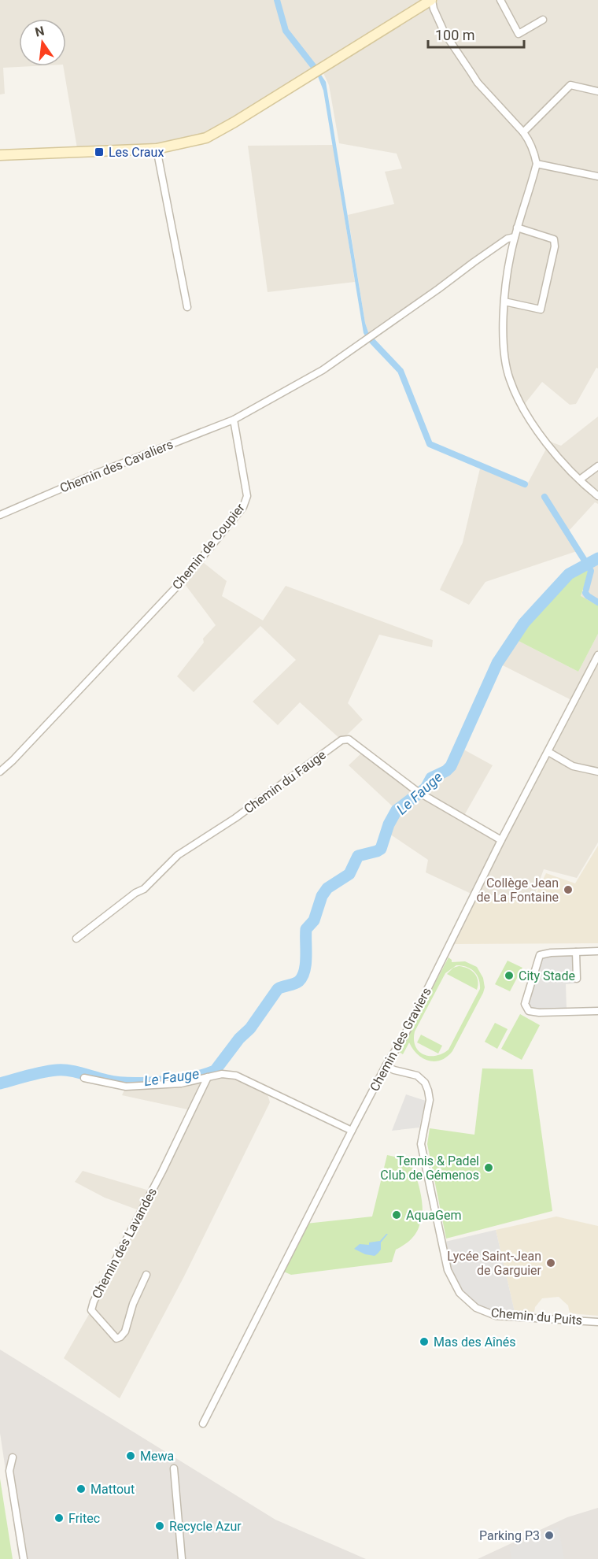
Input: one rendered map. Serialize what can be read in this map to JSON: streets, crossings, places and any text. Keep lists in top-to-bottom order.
{
  "streets": {
    "street": [
      "Chemin des Cavaliers",
      "Chemin de Coupier",
      "Chemin du Fauge",
      "Chemin des Graviers",
      "Chemin des Lavandes",
      "Chemin du Puits"
    ]
  },
  "crossings": [
    ["Chemin des Cavaliers", "Chemin de Coupier"],
    ["Chemin du Fauge", "Chemin des Graviers"],
    ["Chemin des Graviers", "Chemin du Puits"]
  ],
  "water": ["Le Fauge"],
  "places": {
    "transit": ["Les Craux"],
    "other": [
      "Collège Jean de La Fontaine",
      "City Stade",
      "Tennis & Padel Club de Gémenos",
      "AquaGem",
      "Lycée Saint-Jean de Garguier",
      "Mas des Aînés",
      "Mewa",
      "Mattout",
      "Fritec",
      "Recycle Azur",
      "Parking P3"
    ]
  },
  "scale_bar": "100 m",
  "north": "top"
}
